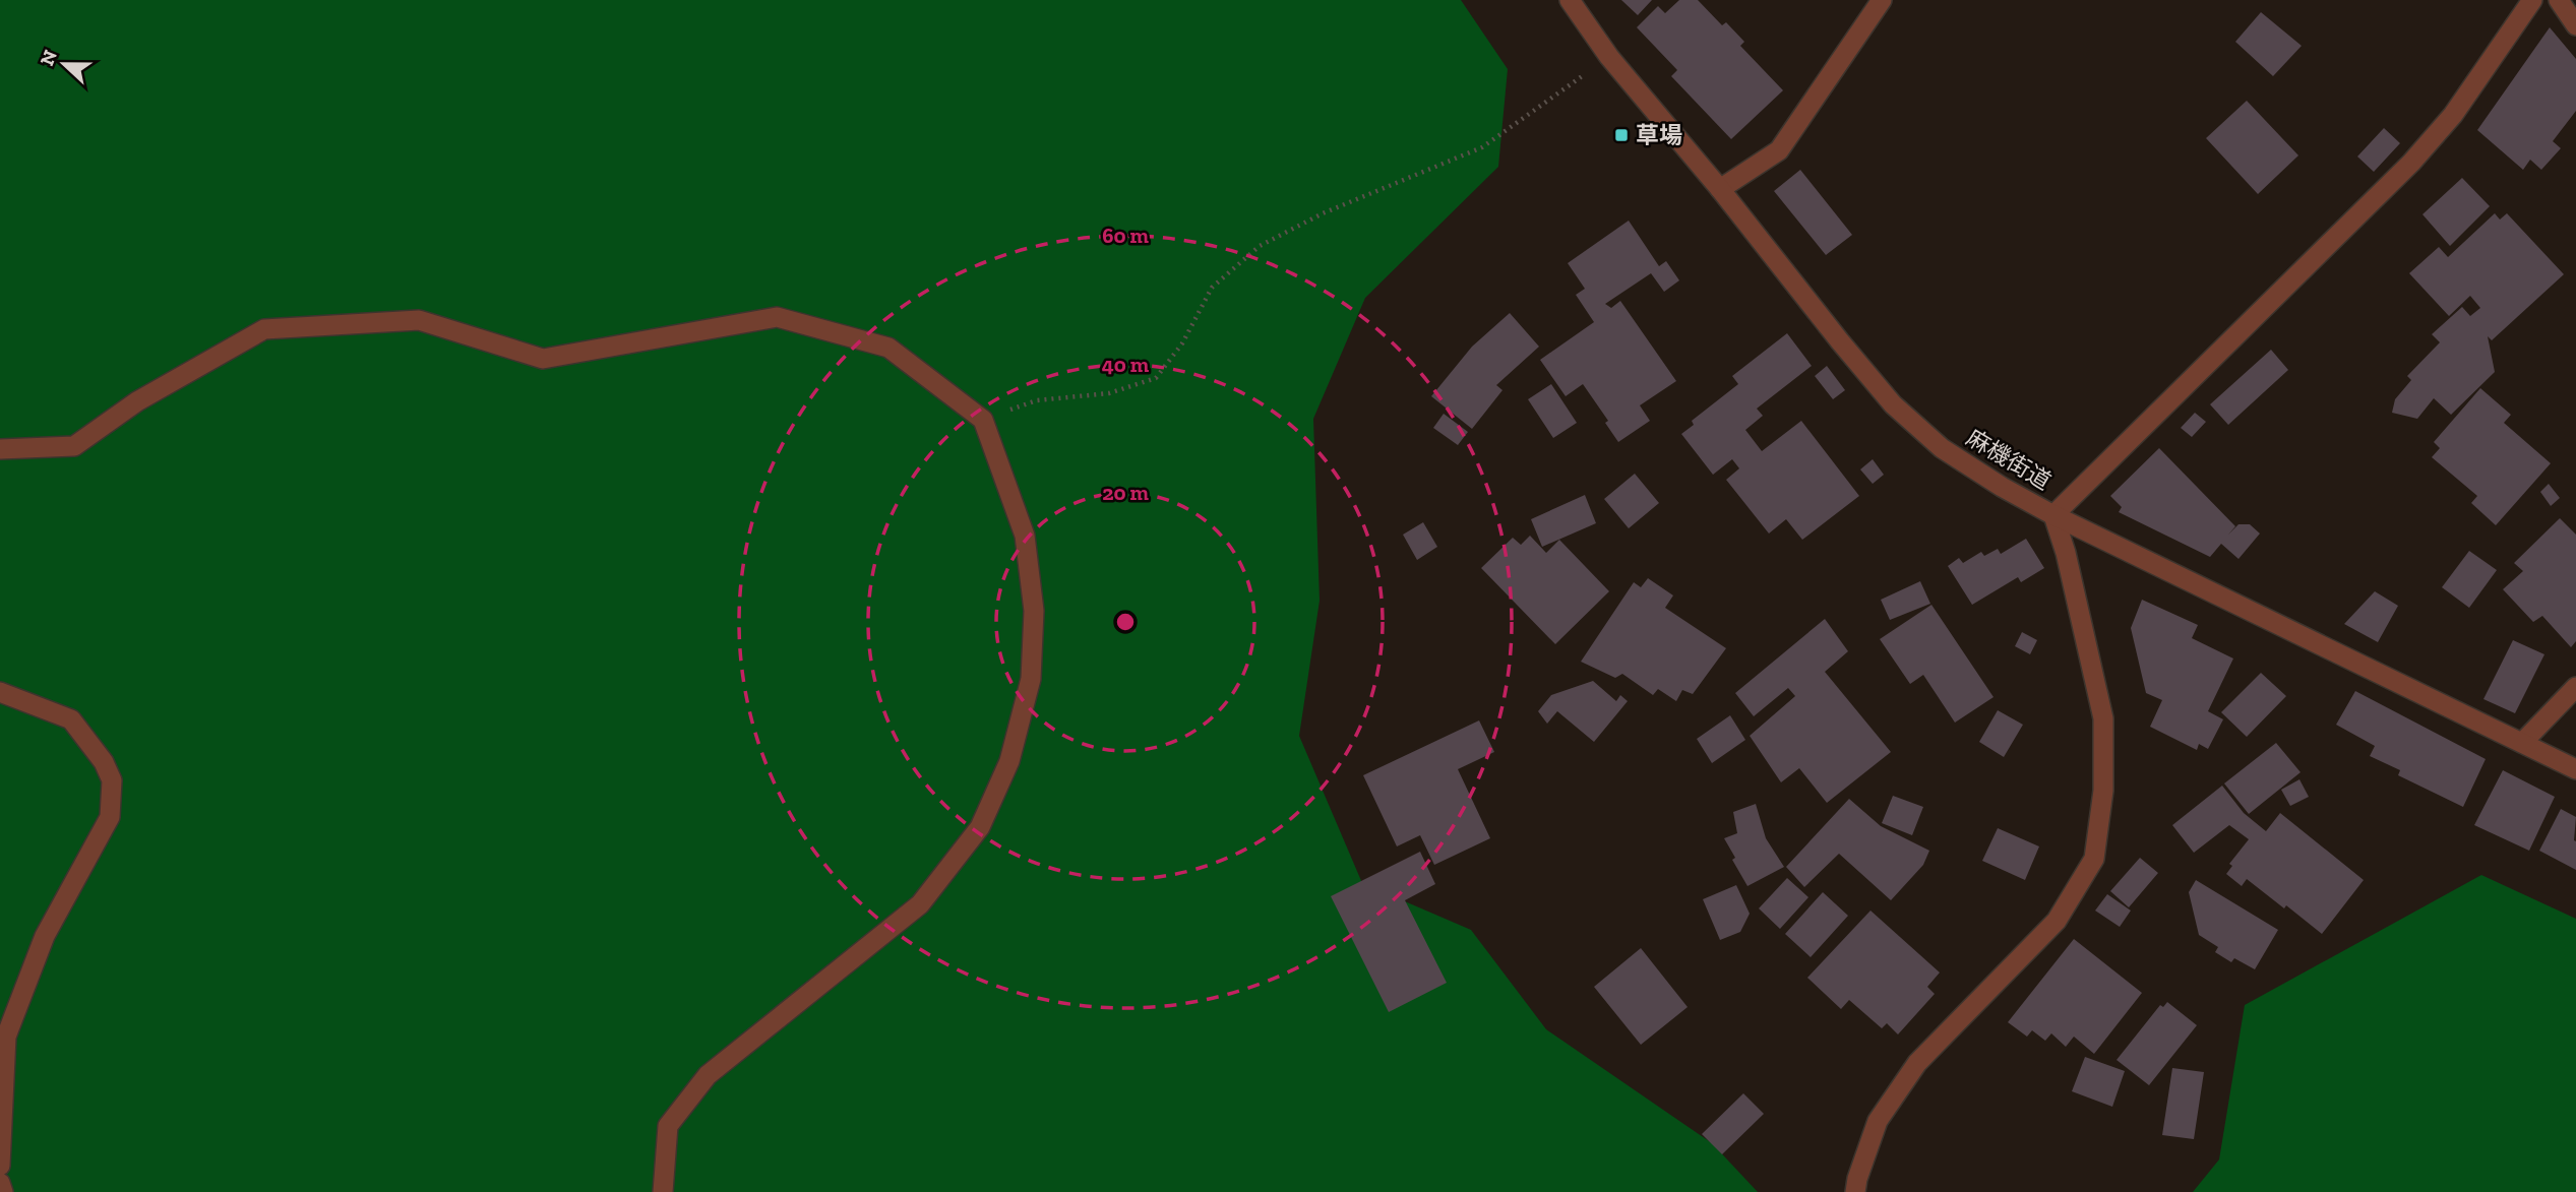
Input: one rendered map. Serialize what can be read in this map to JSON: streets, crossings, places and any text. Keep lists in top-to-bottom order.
{
  "streets": {
    "street": ["麻機街道"]
  },
  "places": {
    "transit": ["草場"]
  },
  "north": "left",
  "rings": ["60 m", "40 m", "20 m"]
}
